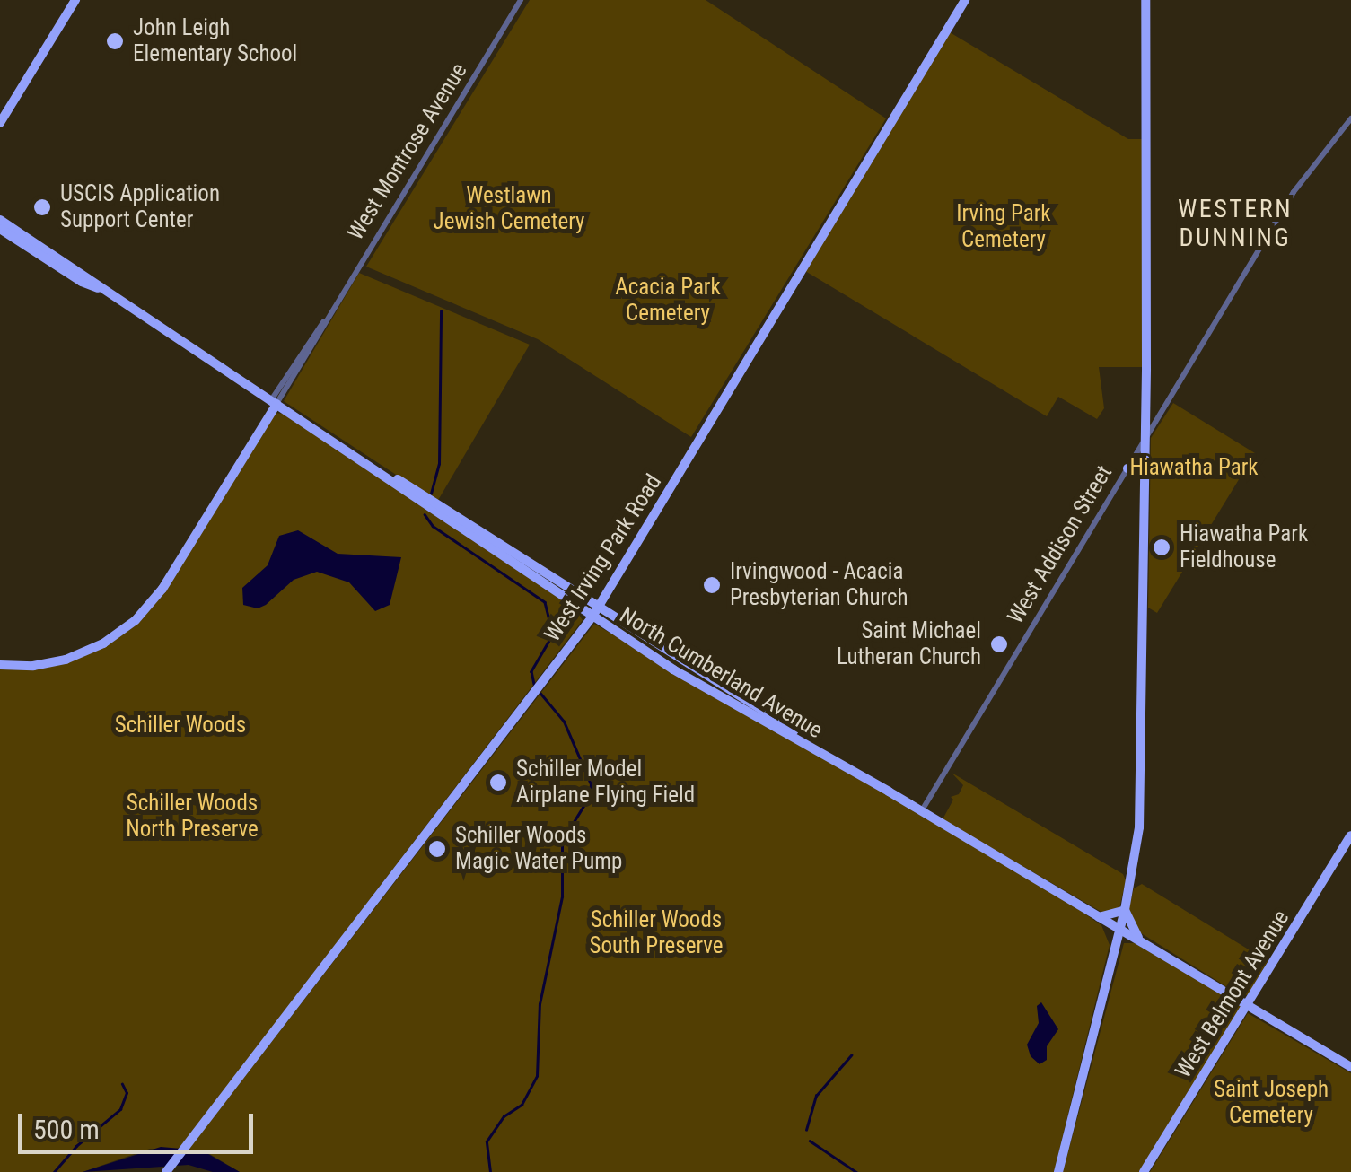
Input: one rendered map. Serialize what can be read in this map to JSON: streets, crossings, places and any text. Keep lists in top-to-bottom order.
{
  "streets": {
    "main road": [
      "West Montrose Avenue",
      "West Irving Park Road",
      "North Cumberland Avenue",
      "West Belmont Avenue"
    ],
    "street": ["West Addison Street"]
  },
  "crossings": [
    ["West Montrose Avenue", "North Cumberland Avenue"],
    ["West Addison Street", "North Cumberland Avenue"],
    ["West Irving Park Road", "North Cumberland Avenue"],
    ["North Cumberland Avenue", "West Belmont Avenue"]
  ],
  "districts": ["WESTERN DUNNING"],
  "parks": [
    "Westlawn Jewish Cemetery",
    "Irving Park Cemetery",
    "Acacia Park Cemetery",
    "Hiawatha Park",
    "Schiller Woods",
    "Schiller Woods North Preserve",
    "Schiller Woods South Preserve",
    "Saint Joseph Cemetery"
  ],
  "places": [
    "John Leigh Elementary School",
    "USCIS Application Support Center",
    "Hiawatha Park Fieldhouse",
    "Irvingwood - Acacia Presbyterian Church",
    "Saint Michael Lutheran Church",
    "Schiller Model Airplane Flying Field",
    "Schiller Woods Magic Water Pump"
  ],
  "scale_bar": "500 m"
}
